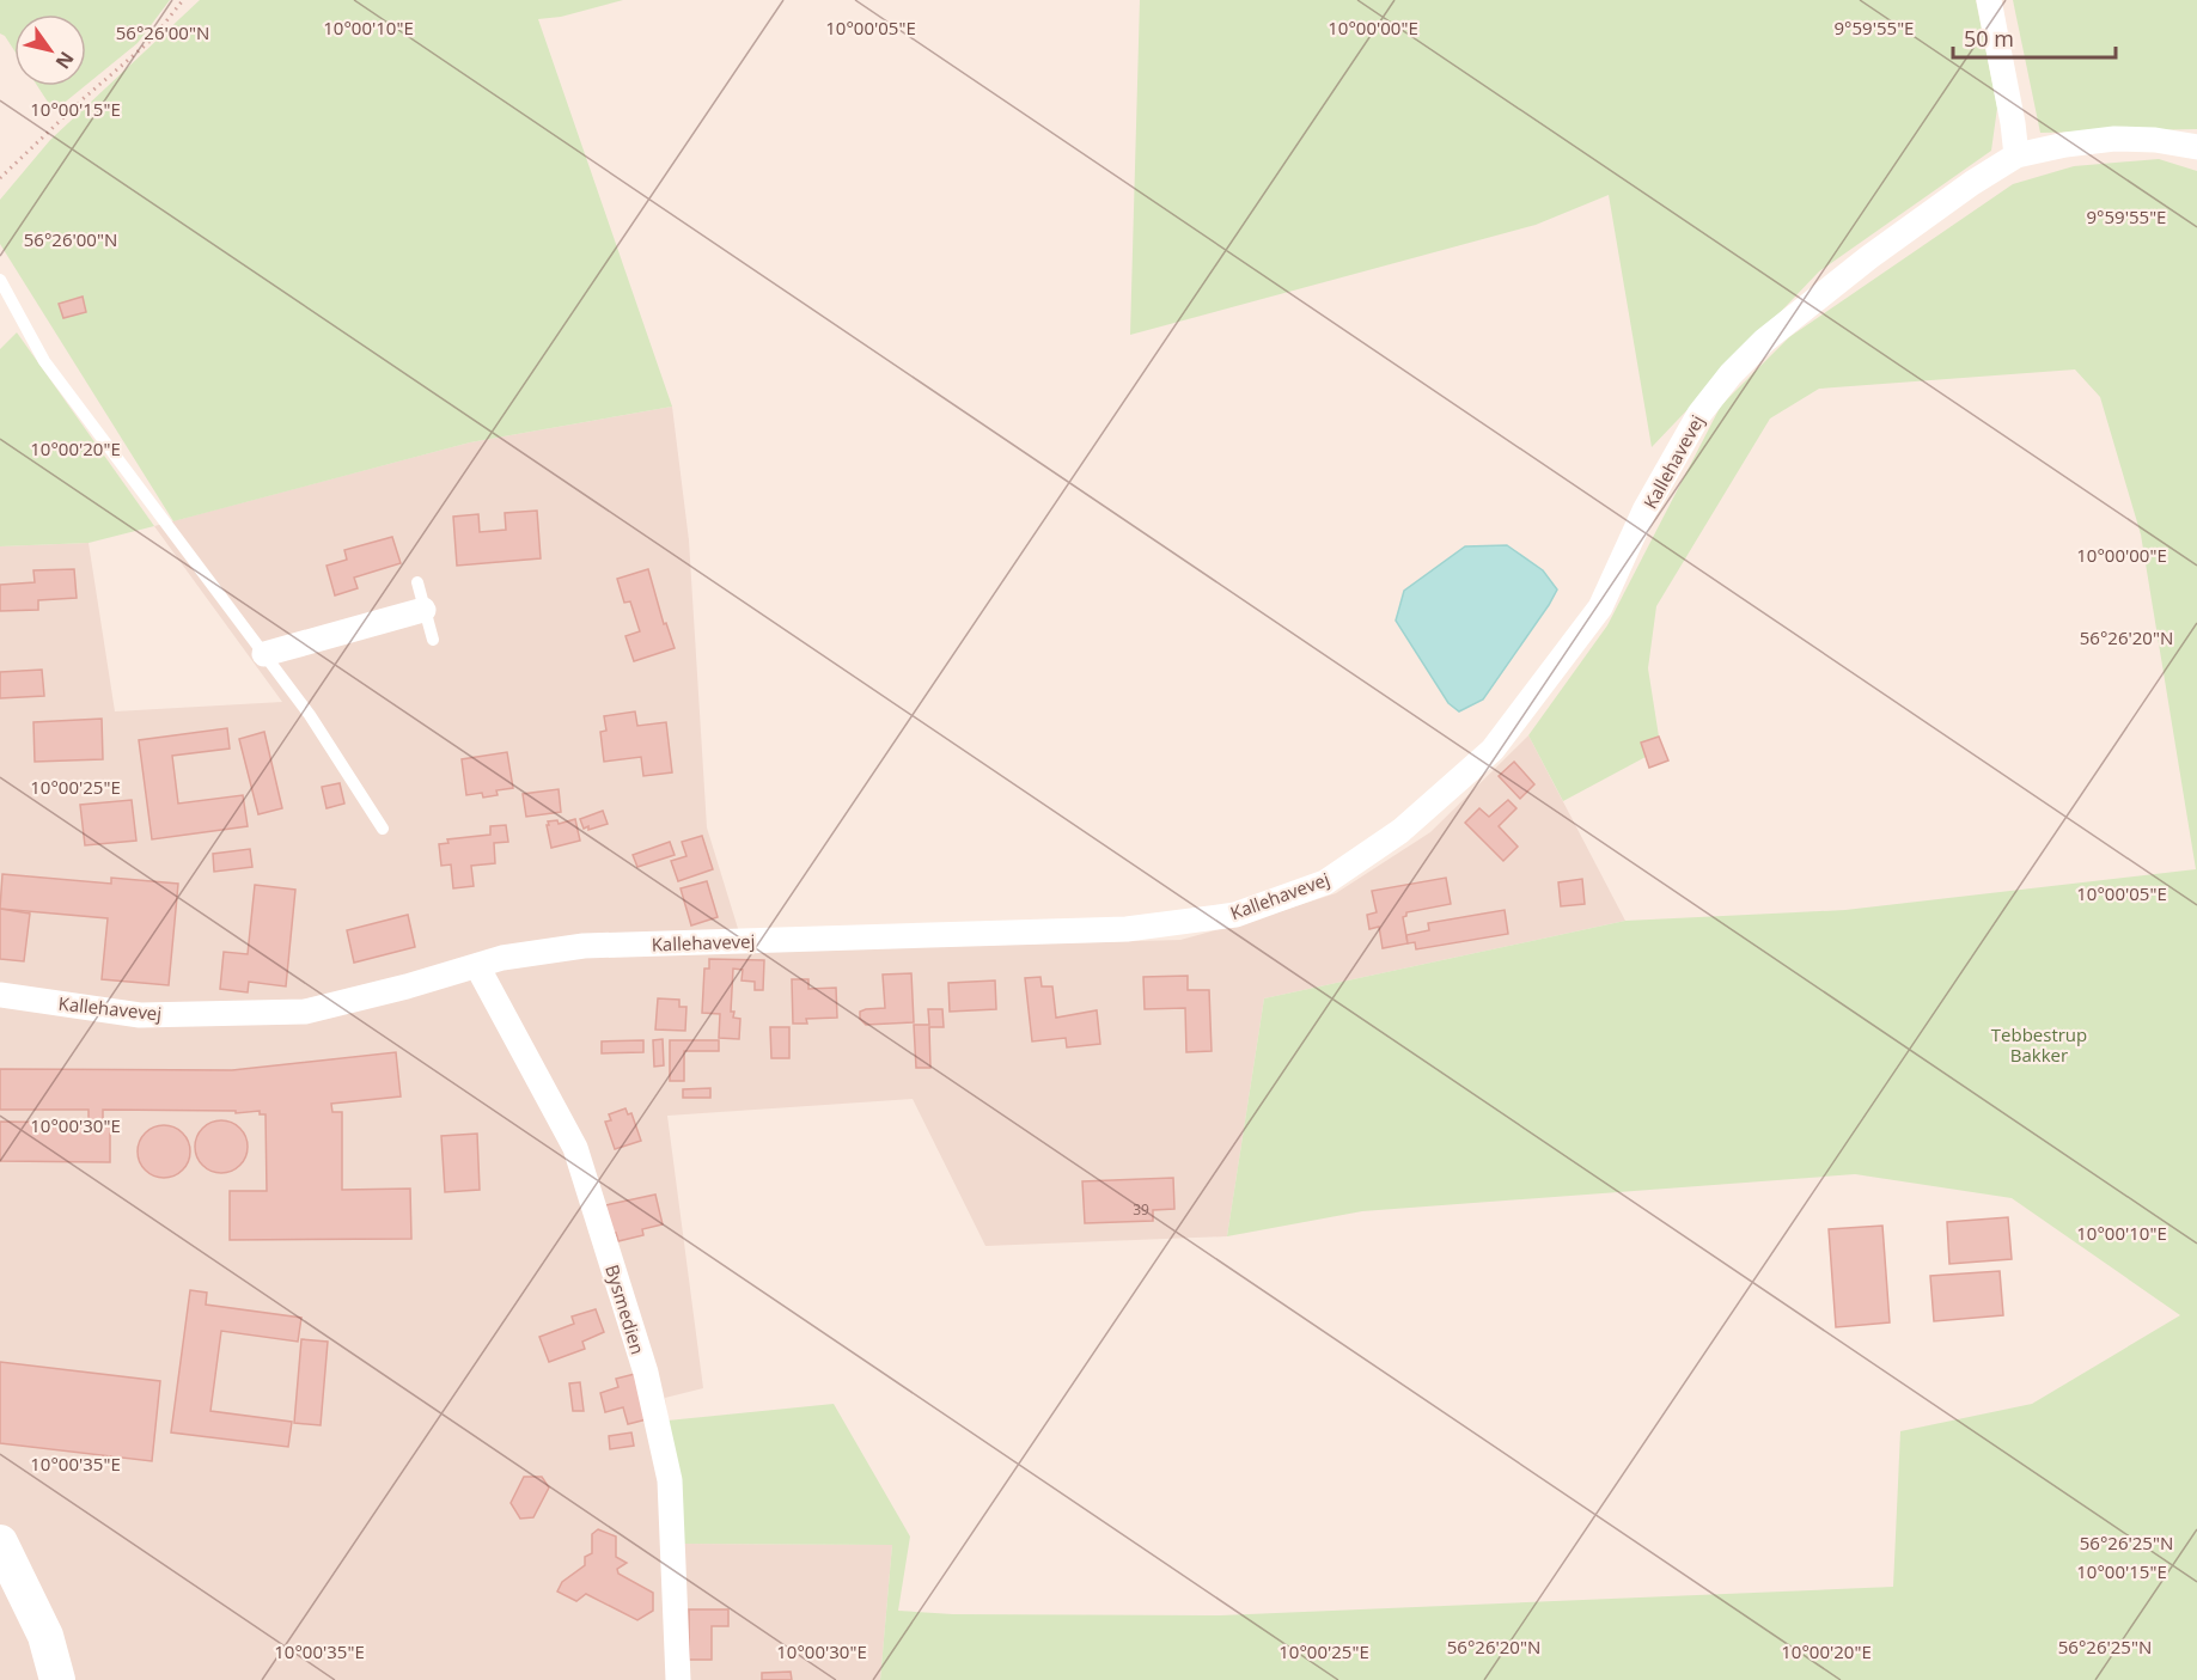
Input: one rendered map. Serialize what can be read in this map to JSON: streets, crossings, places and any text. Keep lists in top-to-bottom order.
{
  "streets": {
    "street": ["Kallehavevej", "Bysmedien"]
  },
  "crossings": [
    ["Kallehavevej", "Bysmedien"]
  ],
  "parks": ["Tebbestrup Bakker"],
  "house_numbers": ["39"],
  "scale_bar": "50 m",
  "north": "bottom right",
  "coordinates": [
    "10°00'05\"E",
    "10°00'10\"E",
    "10°00'00\"E",
    "9°59'55\"E",
    "56°26'00\"N",
    "10°00'15\"E",
    "10°00'20\"E",
    "56°26'20\"N",
    "10°00'25\"E",
    "10°00'30\"E",
    "10°00'35\"E",
    "56°26'25\"N"
  ]
}
